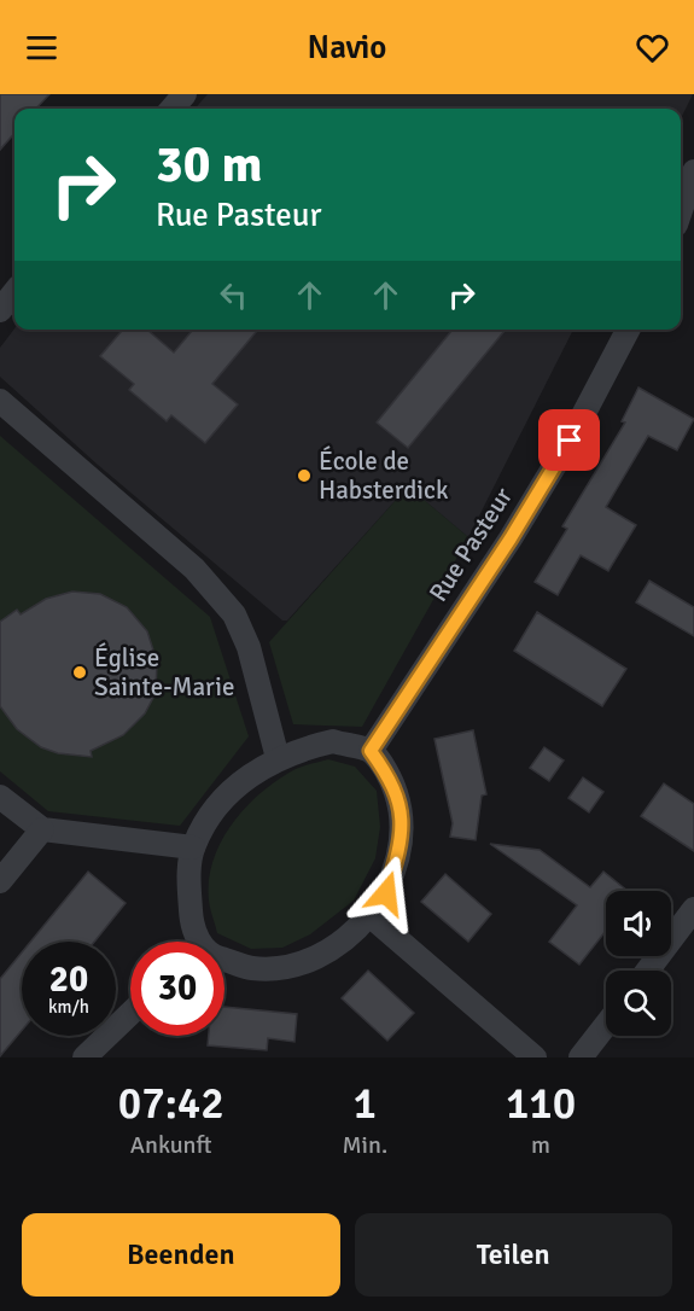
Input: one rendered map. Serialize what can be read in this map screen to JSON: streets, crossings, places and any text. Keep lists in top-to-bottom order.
{
  "streets": {
    "street": ["Rue Pasteur"]
  },
  "places": ["École de Habsterdick", "Église Sainte-Marie"],
  "page": {
    "header": "Navio",
    "turn": ["30 m", "Rue Pasteur"],
    "speed": "20 km/h",
    "limit": "30",
    "eta": [
      "07:42",
      "Ankunft",
      "1",
      "Min.",
      "110",
      "m"
    ],
    "buttons": ["Beenden", "Teilen"]
  }
}
